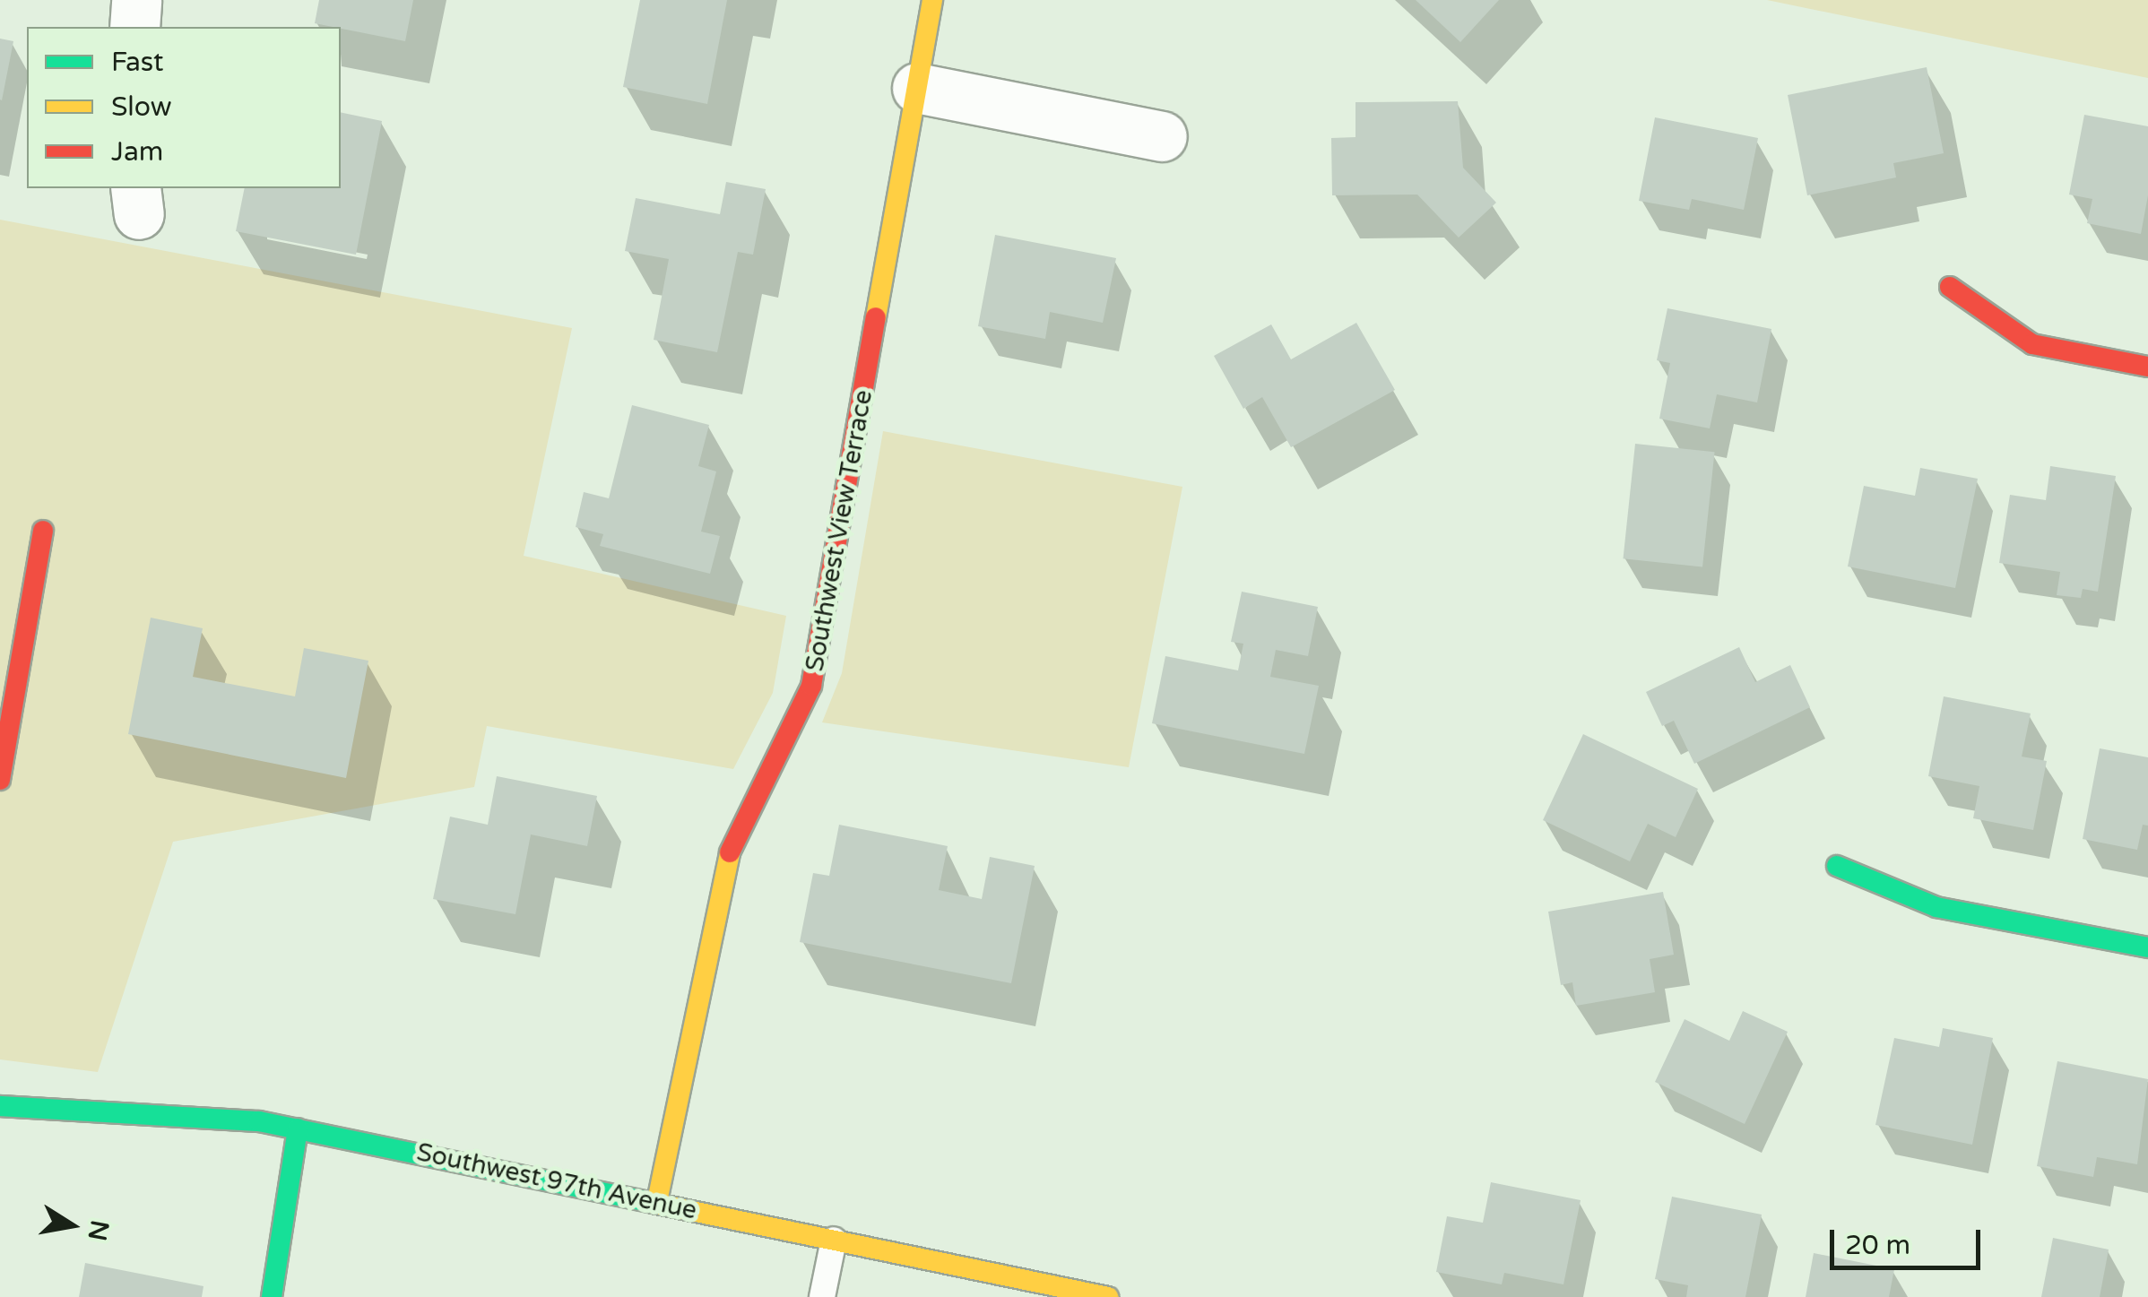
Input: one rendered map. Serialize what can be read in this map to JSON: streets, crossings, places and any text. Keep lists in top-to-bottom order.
{
  "streets": {
    "street": ["Southwest View Terrace", "Southwest 97th Avenue"]
  },
  "crossings": [
    ["Southwest View Terrace", "Southwest 97th Avenue"]
  ],
  "legend": ["Fast", "Slow", "Jam"],
  "scale_bar": "20 m",
  "north": "right"
}
